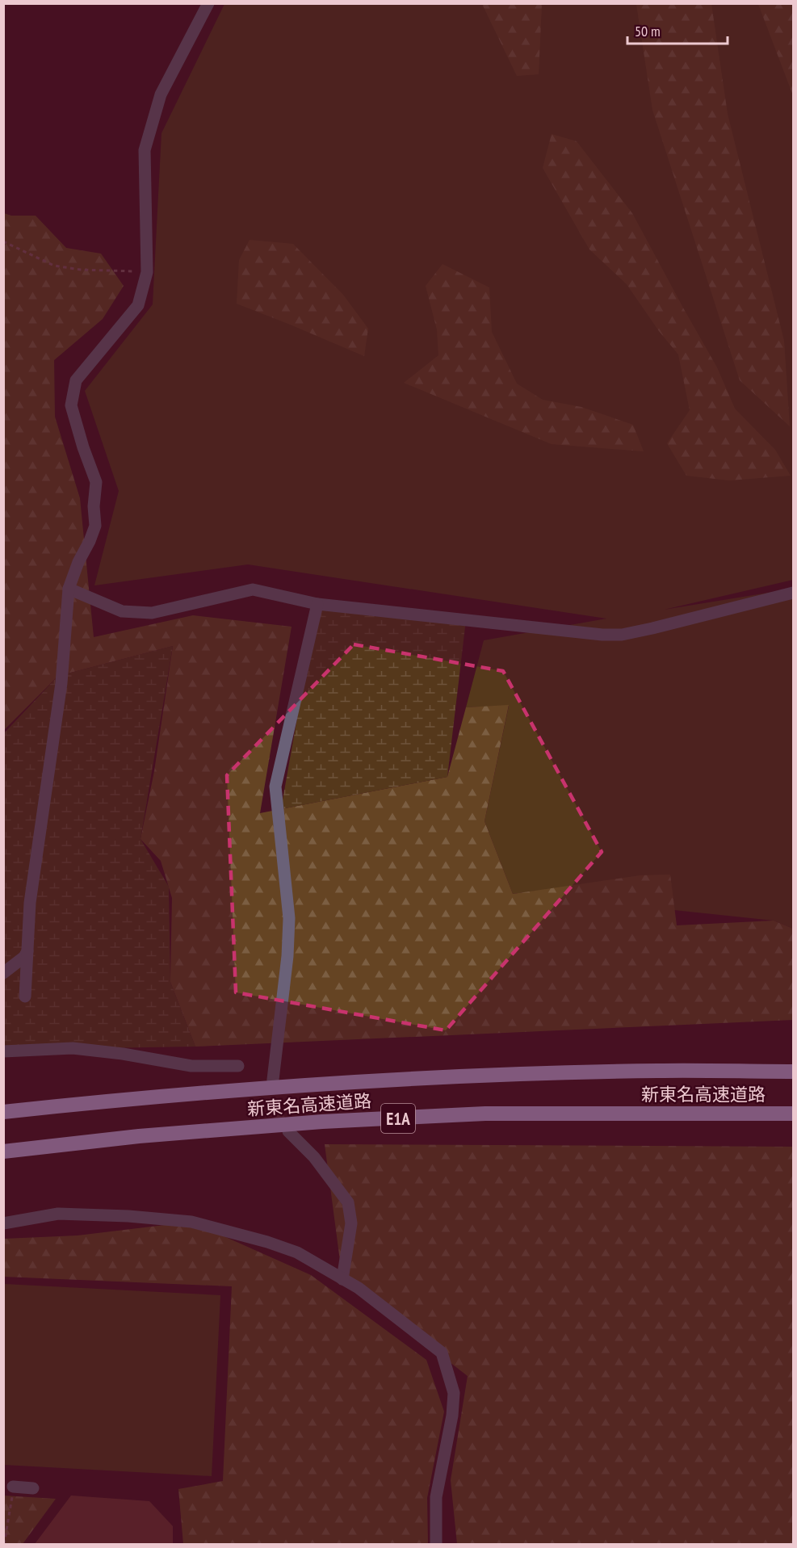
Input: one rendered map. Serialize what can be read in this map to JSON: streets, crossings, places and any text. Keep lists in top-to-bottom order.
{
  "streets": {
    "highway": ["新東名高速道路", "E1A"]
  },
  "scale_bar": "50 m"
}
